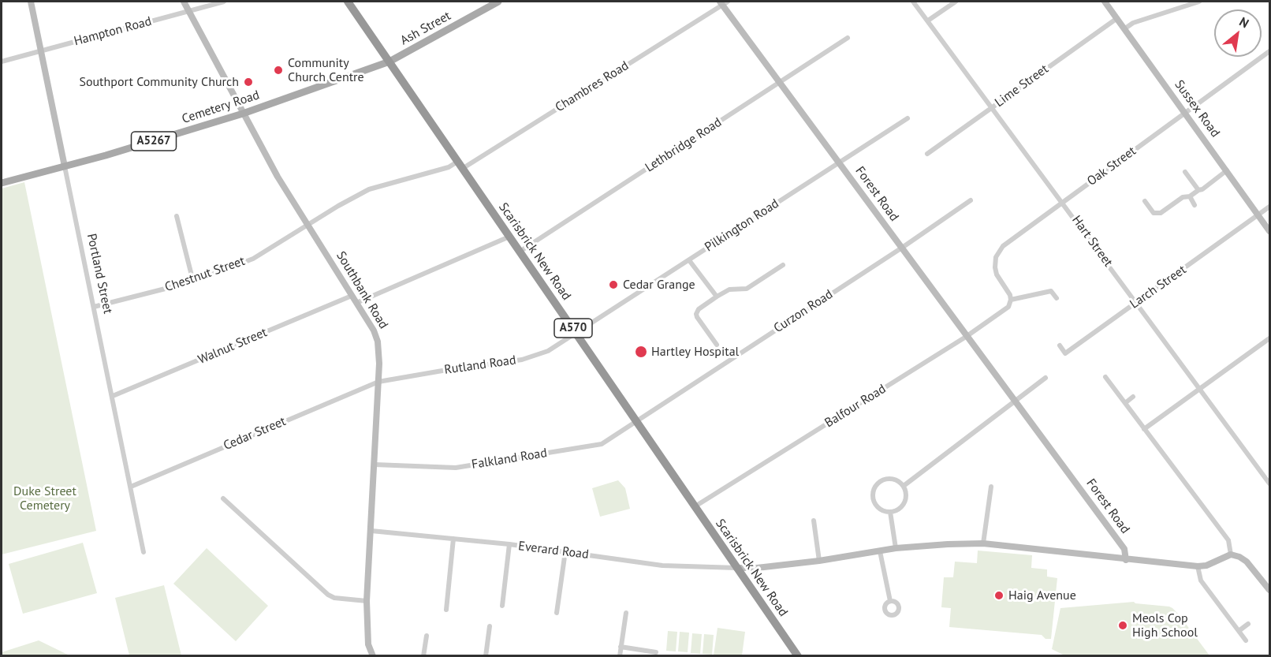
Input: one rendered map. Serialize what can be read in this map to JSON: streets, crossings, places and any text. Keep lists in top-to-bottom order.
{
  "streets": {
    "highway": ["Scarisbrick New Road", "A570"],
    "main road": ["Ash Street", "Cemetery Road", "A5267"],
    "street": [
      "Hampton Road",
      "Lime Street",
      "Chambres Road",
      "Sussex Road",
      "Lethbridge Road",
      "Oak Street",
      "Forest Road",
      "Pilkington Road",
      "Hart Street",
      "Portland Street",
      "Chestnut Street",
      "Larch Street",
      "Southbank Road",
      "Curzon Road",
      "Walnut Street",
      "Rutland Road",
      "Balfour Road",
      "Cedar Street",
      "Falkland Road",
      "Everard Road"
    ]
  },
  "crossings": [
    ["Ash Street", "Cemetery Road"],
    ["Ash Street", "Scarisbrick New Road"],
    ["Hampton Road", "Portland Street"],
    ["Hampton Road", "Southbank Road"],
    ["Lime Street", "Sussex Road"],
    ["Lime Street", "Hart Street"],
    ["Chambres Road", "Forest Road"],
    ["Chambres Road", "Scarisbrick New Road"],
    ["Chambres Road", "Chestnut Street"],
    ["Chambres Road", "Southbank Road"],
    ["Cemetery Road", "Scarisbrick New Road"],
    ["Cemetery Road", "Portland Street"],
    ["Cemetery Road", "Southbank Road"],
    ["Sussex Road", "Oak Street"],
    ["Sussex Road", "Larch Street"],
    ["Lethbridge Road", "Forest Road"],
    ["Lethbridge Road", "Scarisbrick New Road"],
    ["Oak Street", "Hart Street"],
    ["Oak Street", "Balfour Road"],
    ["Forest Road", "Pilkington Road"],
    ["Forest Road", "Curzon Road"],
    ["Forest Road", "Balfour Road"],
    ["Pilkington Road", "Scarisbrick New Road"],
    ["Pilkington Road", "Rutland Road"],
    ["Hart Street", "Larch Street"],
    ["Scarisbrick New Road", "Curzon Road"],
    ["Scarisbrick New Road", "Rutland Road"],
    ["Scarisbrick New Road", "Balfour Road"],
    ["Scarisbrick New Road", "Falkland Road"],
    ["Scarisbrick New Road", "Everard Road"],
    ["Portland Street", "Chestnut Street"],
    ["Portland Street", "Walnut Street"],
    ["Portland Street", "Cedar Street"],
    ["Chestnut Street", "Southbank Road"],
    ["Southbank Road", "Walnut Street"],
    ["Southbank Road", "Rutland Road"],
    ["Southbank Road", "Cedar Street"],
    ["Southbank Road", "Falkland Road"],
    ["Southbank Road", "Everard Road"],
    ["Curzon Road", "Falkland Road"],
    ["Rutland Road", "Cedar Street"]
  ],
  "parks": ["Duke Street Cemetery"],
  "places": [
    "Community Church Centre",
    "Southport Community Church",
    "Cedar Grange",
    "Hartley Hospital",
    "Haig Avenue",
    "Meols Cop High School"
  ],
  "north": "top right"
}
